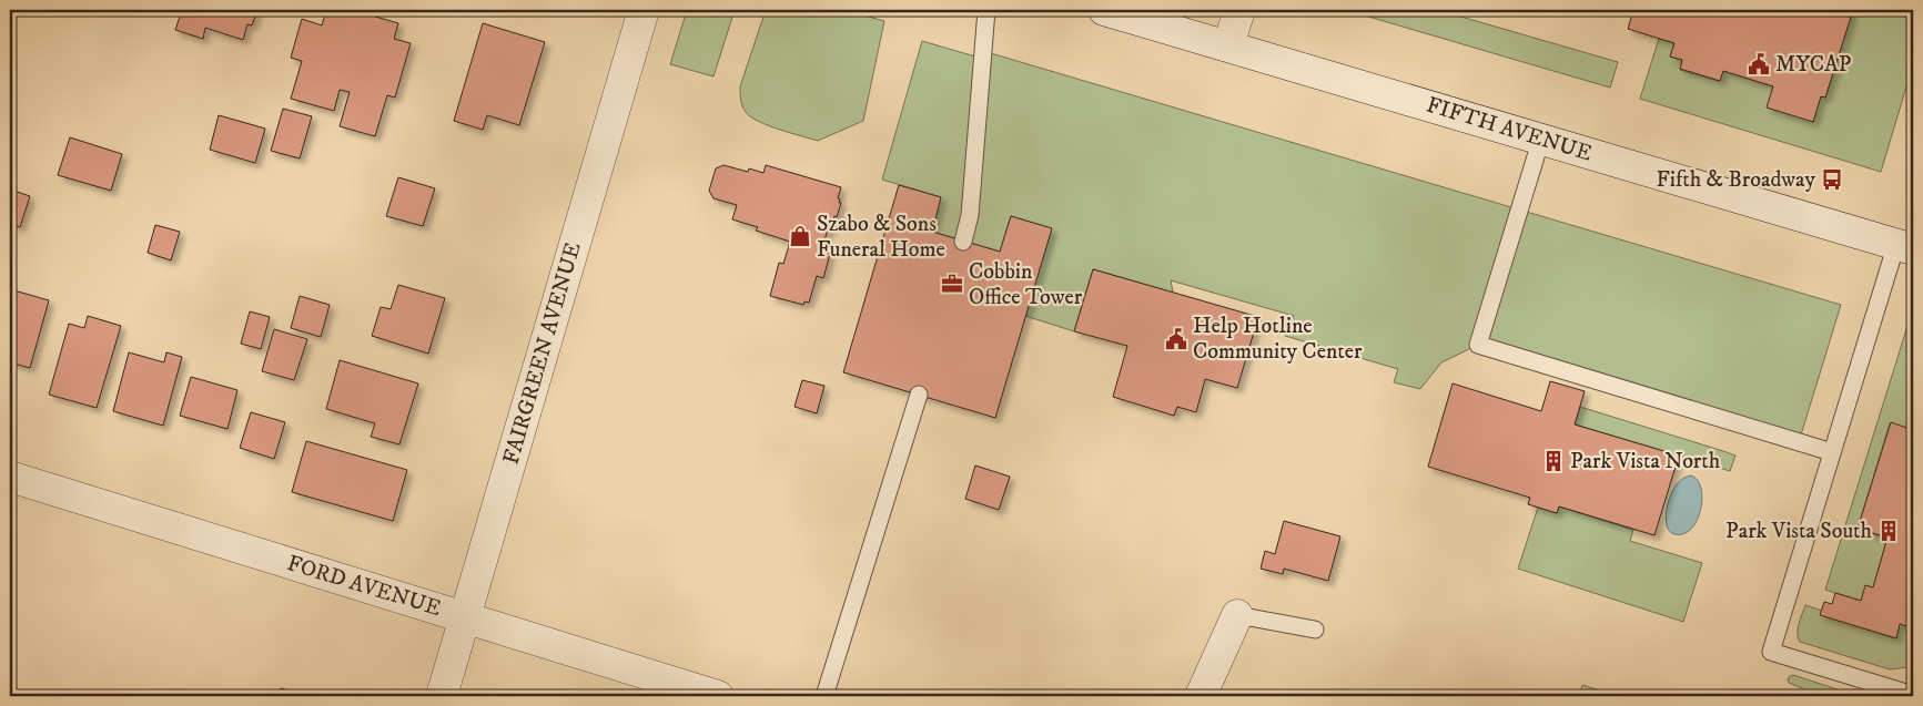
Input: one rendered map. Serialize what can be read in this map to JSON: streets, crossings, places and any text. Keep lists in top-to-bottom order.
{
  "streets": {
    "street": ["FIFTH AVENUE", "FAIRGREEN AVENUE", "FORD AVENUE"]
  },
  "crossings": [
    ["FAIRGREEN AVENUE", "FORD AVENUE"]
  ],
  "places": {
    "public building": ["MYCAP", "Help Hotline Community Center"],
    "bus stop": ["Fifth & Broadway"],
    "shop": ["Szabo & Sons Funeral Home"],
    "office": ["Cobbin Office Tower"],
    "building": ["Park Vista North", "Park Vista South"]
  }
}
